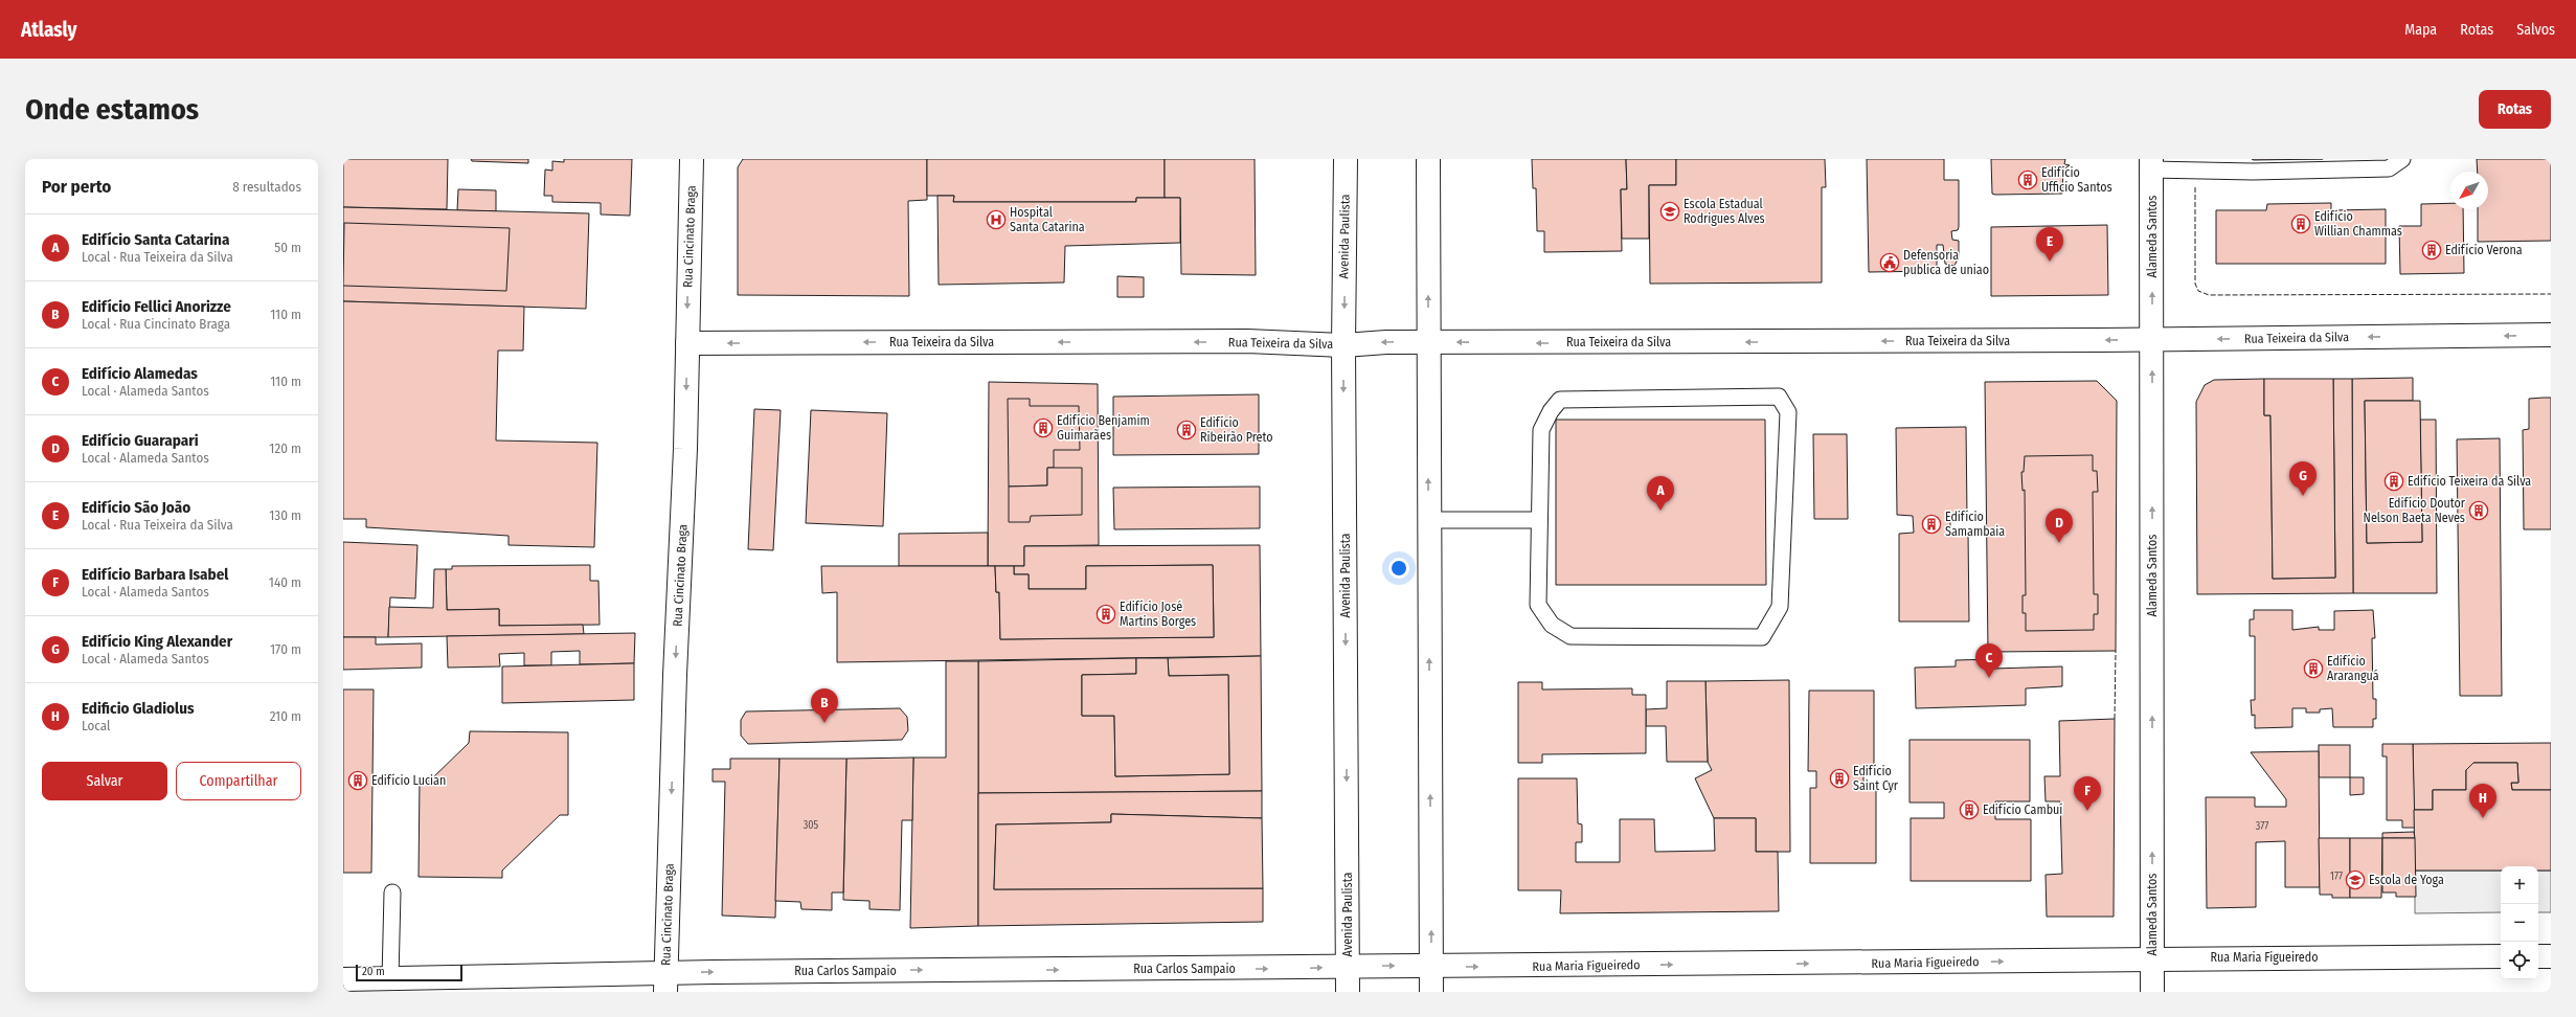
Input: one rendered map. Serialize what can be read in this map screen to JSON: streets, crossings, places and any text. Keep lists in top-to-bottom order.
{
  "streets": {
    "street": [
      "Rua Cincinato Braga",
      "Avenida Paulista",
      "Alameda Santos",
      "Rua Teixeira da Silva",
      "Rua Maria Figueiredo",
      "Rua Carlos Sampaio"
    ]
  },
  "crossings": [
    ["Rua Cincinato Braga", "Rua Teixeira da Silva"],
    ["Rua Cincinato Braga", "Rua Carlos Sampaio"],
    ["Avenida Paulista", "Rua Teixeira da Silva"],
    ["Avenida Paulista", "Rua Maria Figueiredo"],
    ["Avenida Paulista", "Rua Carlos Sampaio"],
    ["Alameda Santos", "Rua Teixeira da Silva"],
    ["Alameda Santos", "Rua Maria Figueiredo"],
    ["Rua Maria Figueiredo", "Rua Carlos Sampaio"]
  ],
  "one_way": [
    "Rua Cincinato Braga",
    "Alameda Santos",
    "Rua Teixeira da Silva",
    "Rua Maria Figueiredo",
    "Rua Carlos Sampaio"
  ],
  "places": {
    "building": [
      "Edifício Ufficio Santos",
      "Edifício Willian Chammas",
      "Edifício Verona",
      "Edifício Benjamim Guimarães",
      "Edifício Ribeirão Preto",
      "Edifício Teixeira da Silva",
      "Edifício Doutor Nelson Baeta Neves",
      "Edifício Samambaia",
      "Edifício José Martins Borges",
      "Edifício Araranguá",
      "Edifício Saint Cyr",
      "Edifício Lucian",
      "Edifício Cambuí"
    ],
    "school or university": ["Escola Estadual Rodrigues Alves", "Escola de Yoga"],
    "hospital": ["Hospital Santa Catarina"],
    "public building": ["Defensoria publica de uniao"]
  },
  "house_numbers": ["305", "377", "177"],
  "scale_bar": "20 m",
  "north": "bottom left",
  "page": {
    "header": "Atlasly",
    "nav": ["Mapa", "Rotas", "Salvos"],
    "buttons": [
      "Rotas",
      ["Salvar", "Compartilhar"]
    ],
    "title": "Onde estamos",
    "heading": ["Por perto", "8 resultados"],
    "list": [
      {
        "mark": "A",
        "name": "Edifício Santa Catarina",
        "note": "Local · Rua Teixeira da Silva",
        "value": "50 m"
      },
      {
        "mark": "B",
        "name": "Edifício Fellici Anorizze",
        "note": "Local · Rua Cincinato Braga",
        "value": "110 m"
      },
      {
        "mark": "C",
        "name": "Edifício Alamedas",
        "note": "Local · Alameda Santos",
        "value": "110 m"
      },
      {
        "mark": "D",
        "name": "Edifício Guarapari",
        "note": "Local · Alameda Santos",
        "value": "120 m"
      },
      {
        "mark": "E",
        "name": "Edifício São João",
        "note": "Local · Rua Teixeira da Silva",
        "value": "130 m"
      },
      {
        "mark": "F",
        "name": "Edifício Barbara Isabel",
        "note": "Local · Alameda Santos",
        "value": "140 m"
      },
      {
        "mark": "G",
        "name": "Edifício King Alexander",
        "note": "Local · Alameda Santos",
        "value": "170 m"
      },
      {
        "mark": "H",
        "name": "Edificio Gladiolus",
        "note": "Local",
        "value": "210 m"
      }
    ],
    "pins": [
      "E",
      "G",
      "A",
      "D",
      "C",
      "B",
      "F",
      "H"
    ],
    "map_buttons": ["+", "−"],
    "scale": "20 m"
  }
}
